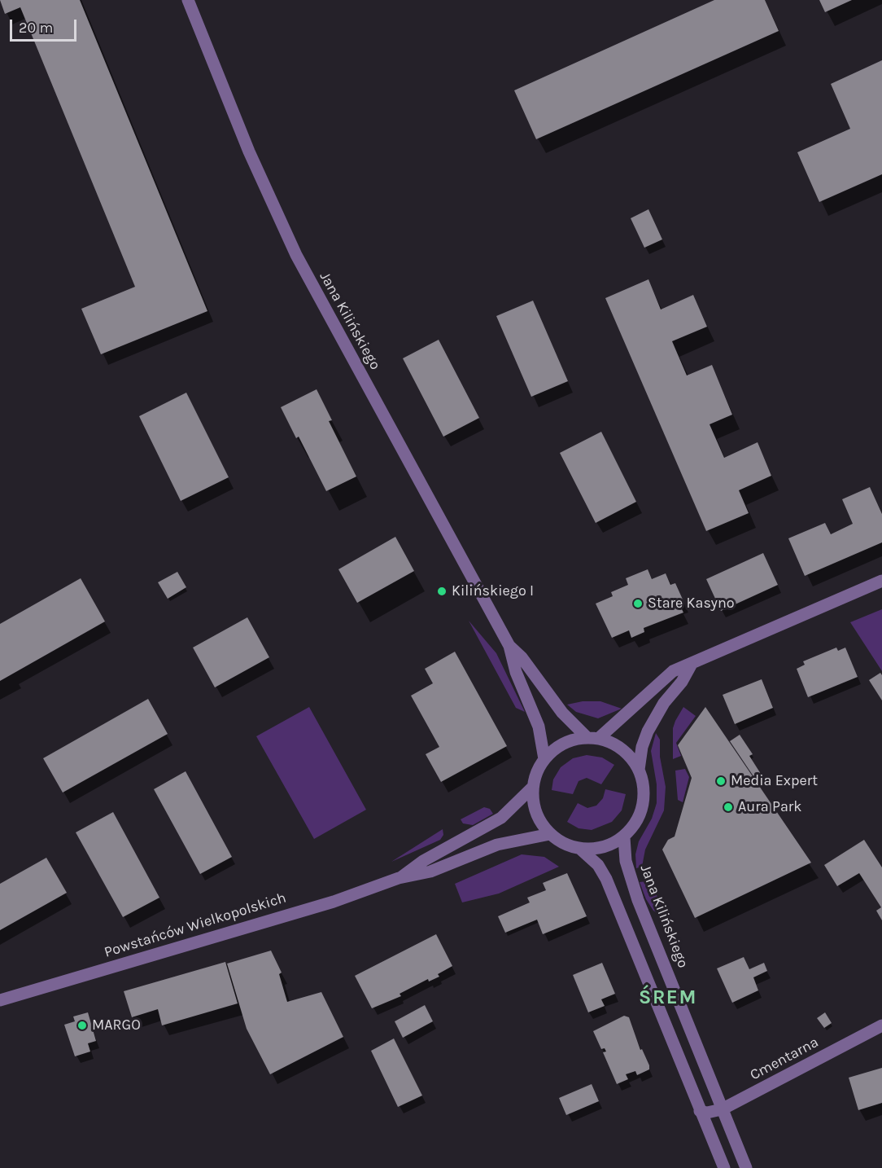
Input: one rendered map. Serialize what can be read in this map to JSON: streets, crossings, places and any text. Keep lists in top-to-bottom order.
{
  "streets": {
    "street": ["Jana Kilińskiego", "Powstańców Wielkopolskich", "Cmentarna"]
  },
  "crossings": [
    ["Jana Kilińskiego", "Powstańców Wielkopolskich"],
    ["Jana Kilińskiego", "Cmentarna"]
  ],
  "districts": ["ŚREM"],
  "places": [
    "Kilińskiego I",
    "Stare Kasyno",
    "Media Expert",
    "Aura Park",
    "MARGO"
  ],
  "scale_bar": "20 m"
}
